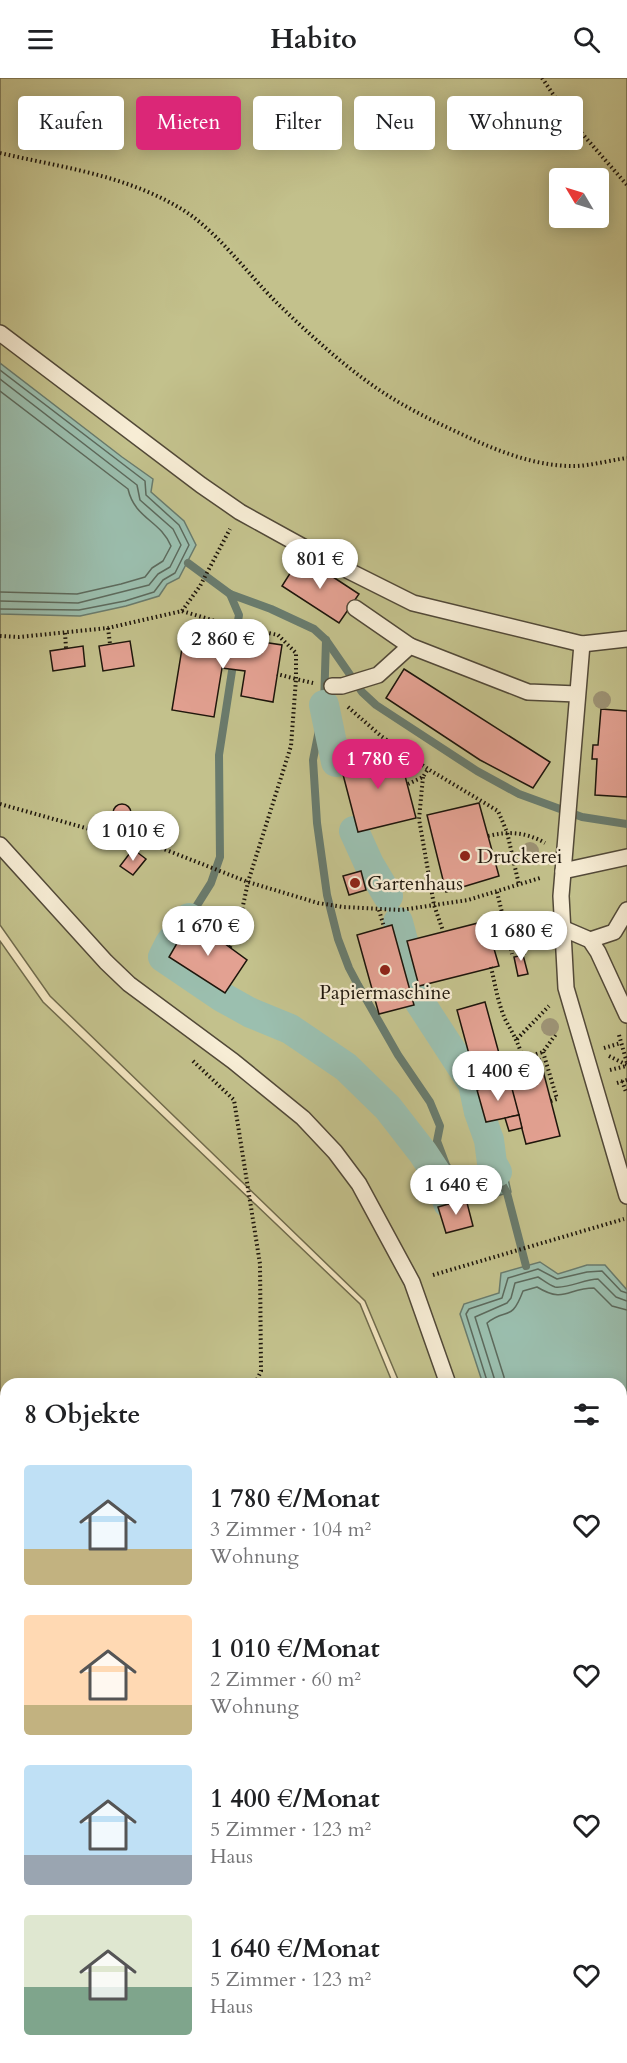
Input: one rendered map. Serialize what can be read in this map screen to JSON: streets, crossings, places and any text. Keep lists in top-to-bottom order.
{
  "places": ["Druckerei", "Gartenhaus", "Papiermaschine"],
  "north": "top left",
  "page": {
    "header": "Habito",
    "chip": [
      "Kaufen",
      "Mieten",
      "Filter",
      "Neu",
      "Wohnung"
    ],
    "price": [
      "801 €",
      "2 860 €",
      "1 780 €",
      "1 010 €",
      "1 670 €",
      "1 680 €",
      "1 400 €",
      "1 640 €"
    ],
    "heading": "8 Objekte",
    "list": [
      {
        "name": "1 780 €/Monat",
        "note": "3 Zimmer · 104 m² · Wohnung"
      },
      {
        "name": "1 010 €/Monat",
        "note": "2 Zimmer · 60 m² · Wohnung"
      },
      {
        "name": "1 400 €/Monat",
        "note": "5 Zimmer · 123 m² · Haus"
      },
      {
        "name": "1 640 €/Monat",
        "note": "5 Zimmer · 123 m² · Haus"
      }
    ]
  }
}
